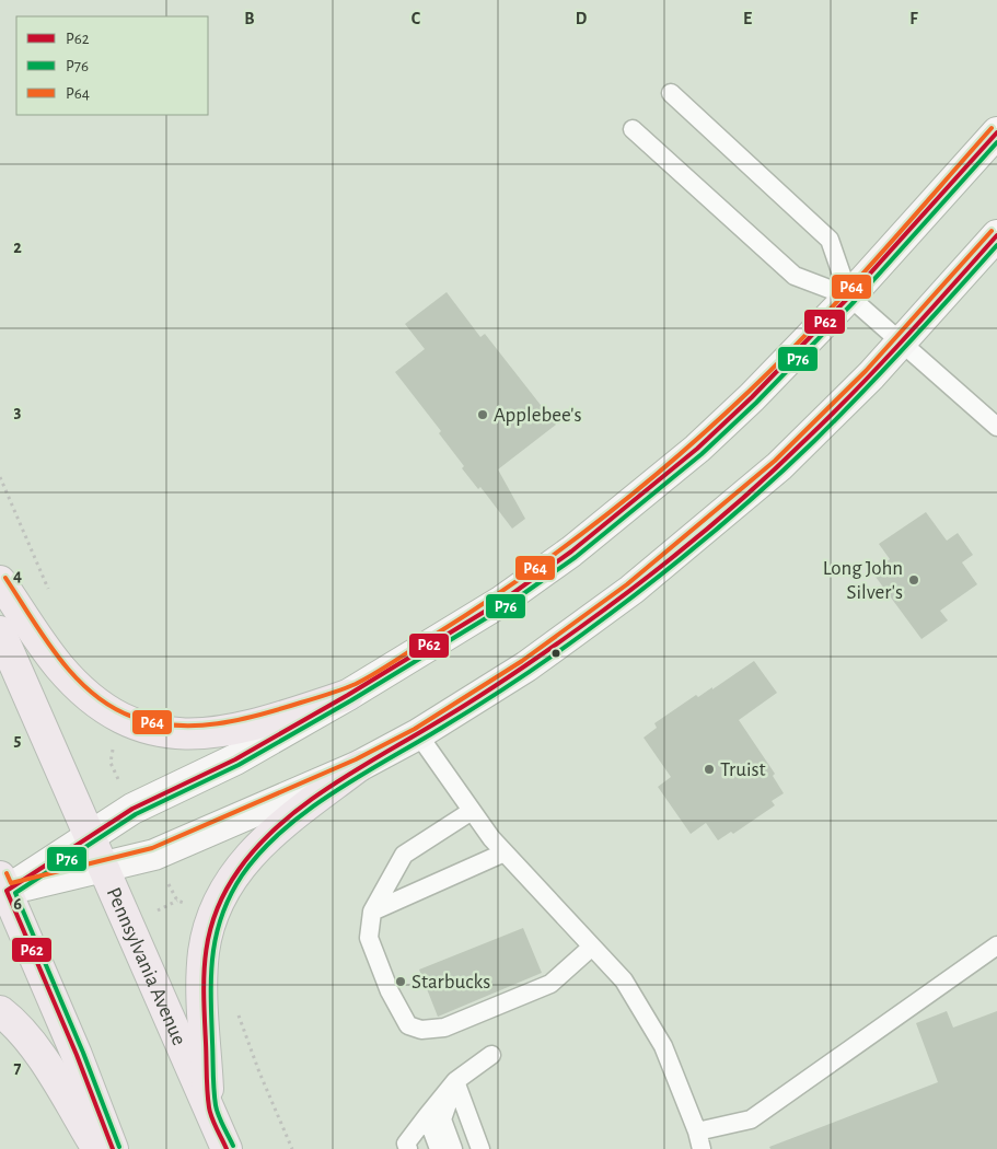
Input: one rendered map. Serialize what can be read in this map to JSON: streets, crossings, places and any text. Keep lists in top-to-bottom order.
{
  "streets": {
    "highway": ["Pennsylvania Avenue"]
  },
  "places": [
    "Applebee's",
    "Long John Silver's",
    "Truist",
    "Starbucks"
  ],
  "lines": ["transit line P64", "transit line P62", "transit line P76"],
  "legend": ["P62", "P76", "P64"],
  "grid": {
    "columns": [
      "B",
      "C",
      "D",
      "E",
      "F"
    ],
    "rows": [
      "2",
      "3",
      "4",
      "5",
      "6",
      "7"
    ]
  }
}
